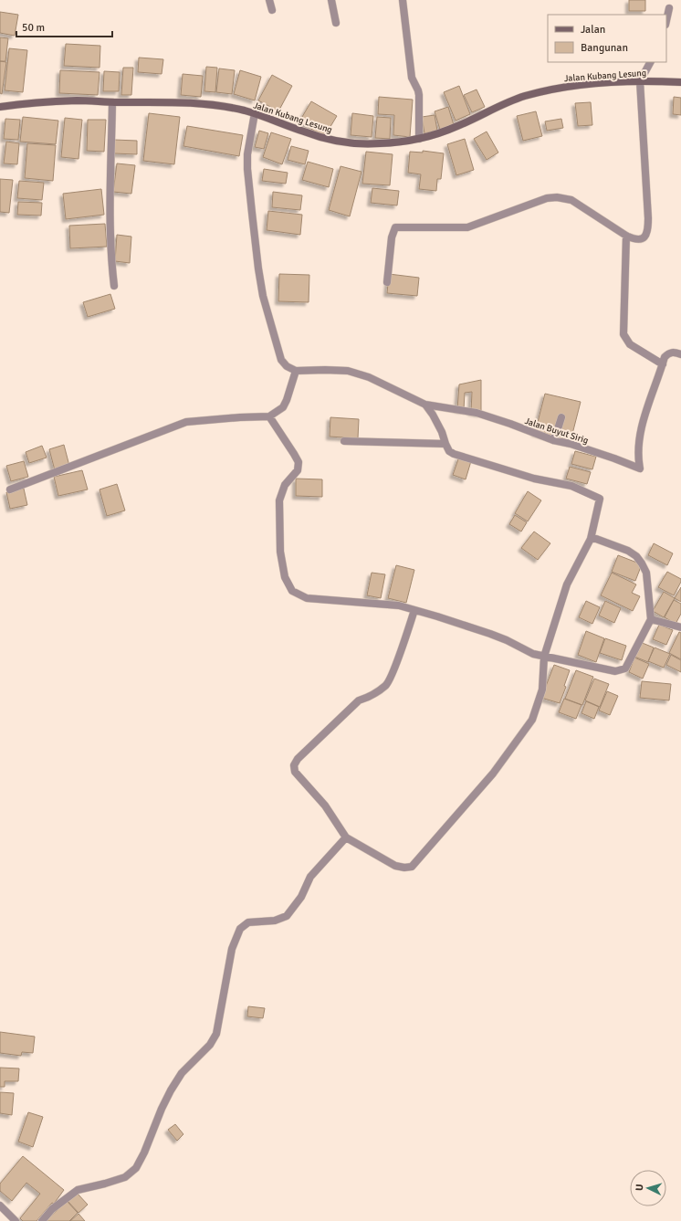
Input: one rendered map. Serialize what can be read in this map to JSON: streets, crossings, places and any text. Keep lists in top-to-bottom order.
{
  "streets": {
    "street": ["Jalan Kubang Lesung", "Jalan Buyut Sirig"]
  },
  "legend": ["Jalan", "Bangunan"],
  "scale_bar": "50 m",
  "north": "left"
}
